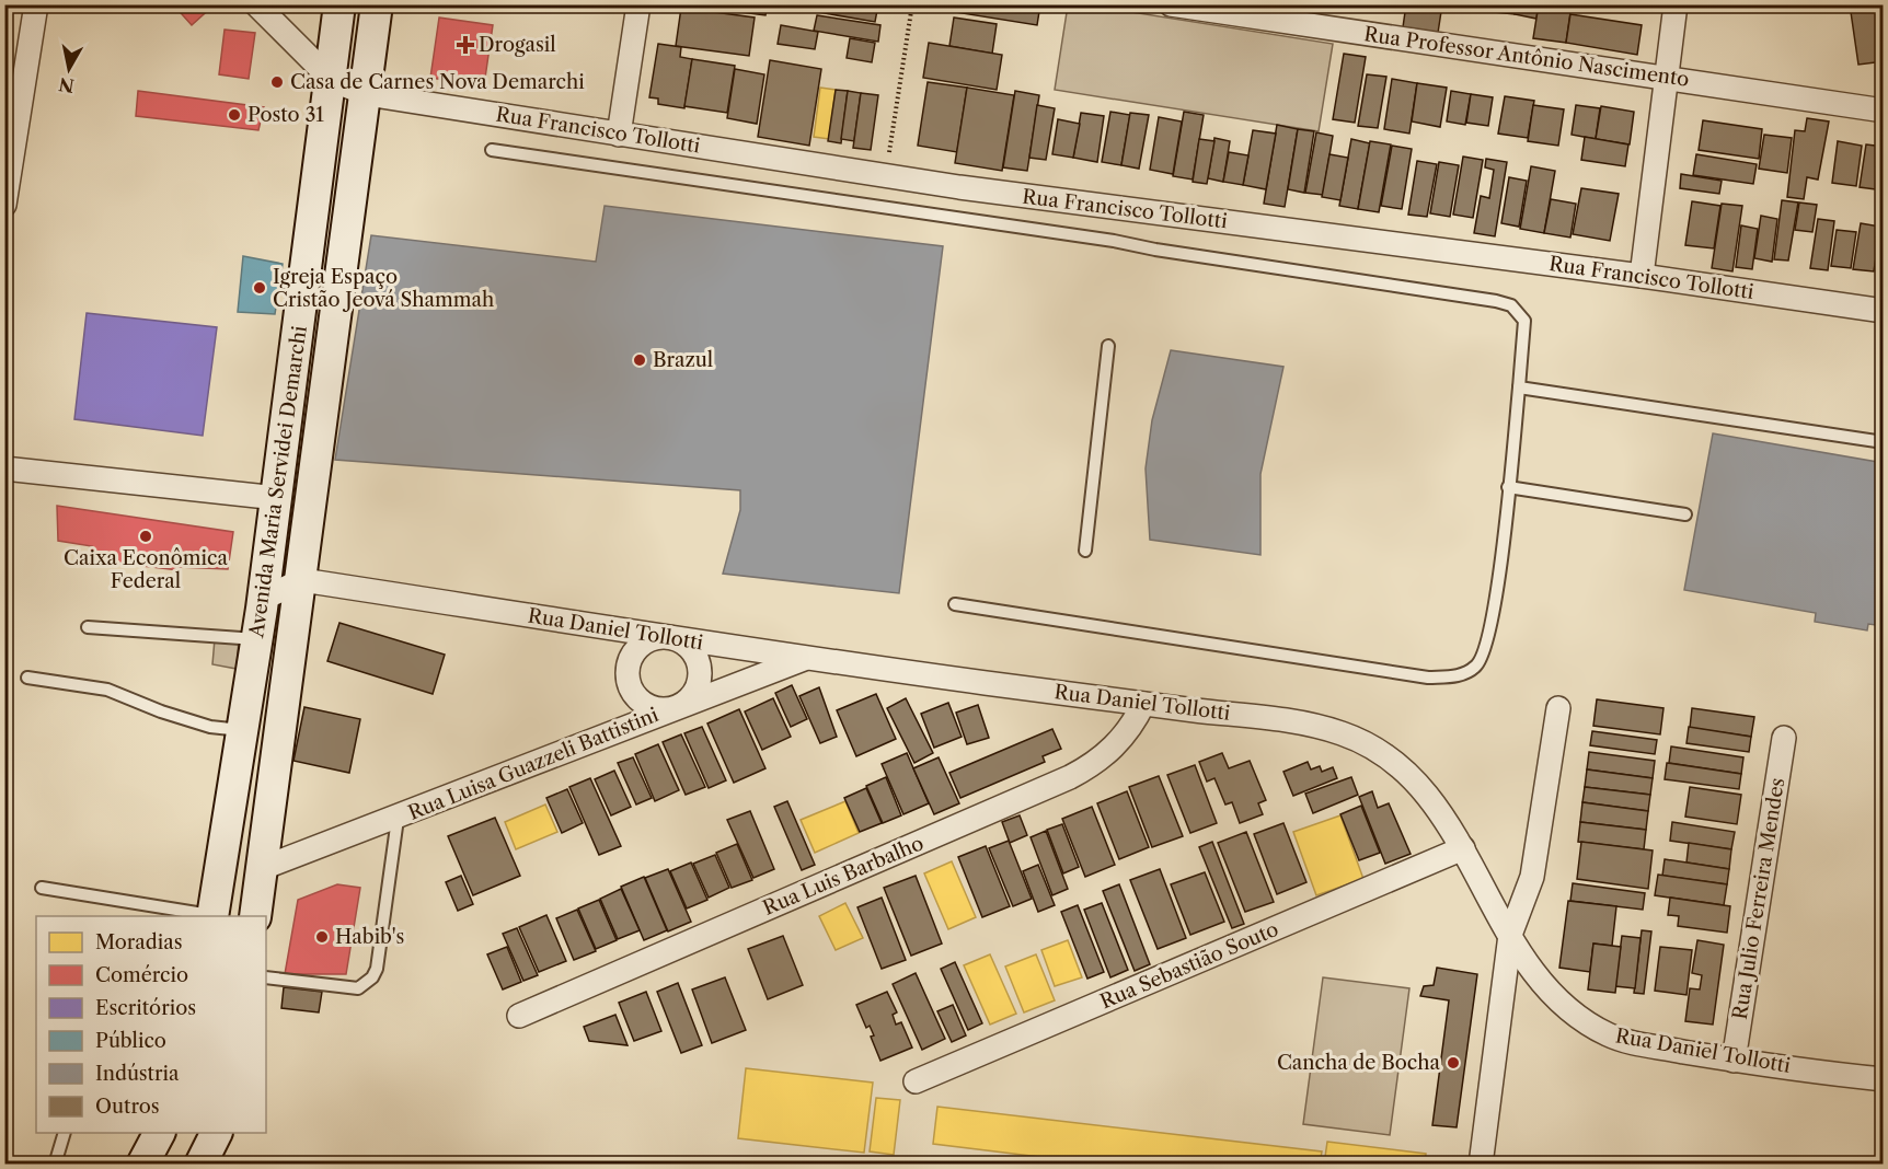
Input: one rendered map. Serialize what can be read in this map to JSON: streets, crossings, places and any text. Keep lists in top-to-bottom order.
{
  "streets": {
    "main road": ["Avenida Maria Servidei Demarchi"],
    "street": [
      "Rua Professor Antônio Nascimento",
      "Rua Francisco Tollotti",
      "Rua Daniel Tollotti",
      "Rua Luisa Guazzeli Battistini",
      "Rua Luis Barbalho",
      "Rua Julio Ferreira Mendes",
      "Rua Sebastião Souto"
    ]
  },
  "crossings": [
    ["Rua Francisco Tollotti", "Avenida Maria Servidei Demarchi"],
    ["Avenida Maria Servidei Demarchi", "Rua Daniel Tollotti"],
    ["Avenida Maria Servidei Demarchi", "Rua Luisa Guazzeli Battistini"],
    ["Rua Daniel Tollotti", "Rua Luisa Guazzeli Battistini"],
    ["Rua Daniel Tollotti", "Rua Luis Barbalho"],
    ["Rua Daniel Tollotti", "Rua Julio Ferreira Mendes"],
    ["Rua Daniel Tollotti", "Rua Sebastião Souto"]
  ],
  "places": {
    "health": ["Drogasil"],
    "other": [
      "Casa de Carnes Nova Demarchi",
      "Posto 31",
      "Igreja Espaço Cristão Jeová Shammah",
      "Brazul",
      "Caixa Econômica Federal",
      "Habib's",
      "Cancha de Bocha"
    ]
  },
  "legend": [
    "Moradias",
    "Comércio",
    "Escritórios",
    "Público",
    "Indústria",
    "Outros"
  ],
  "north": "bottom"
}
